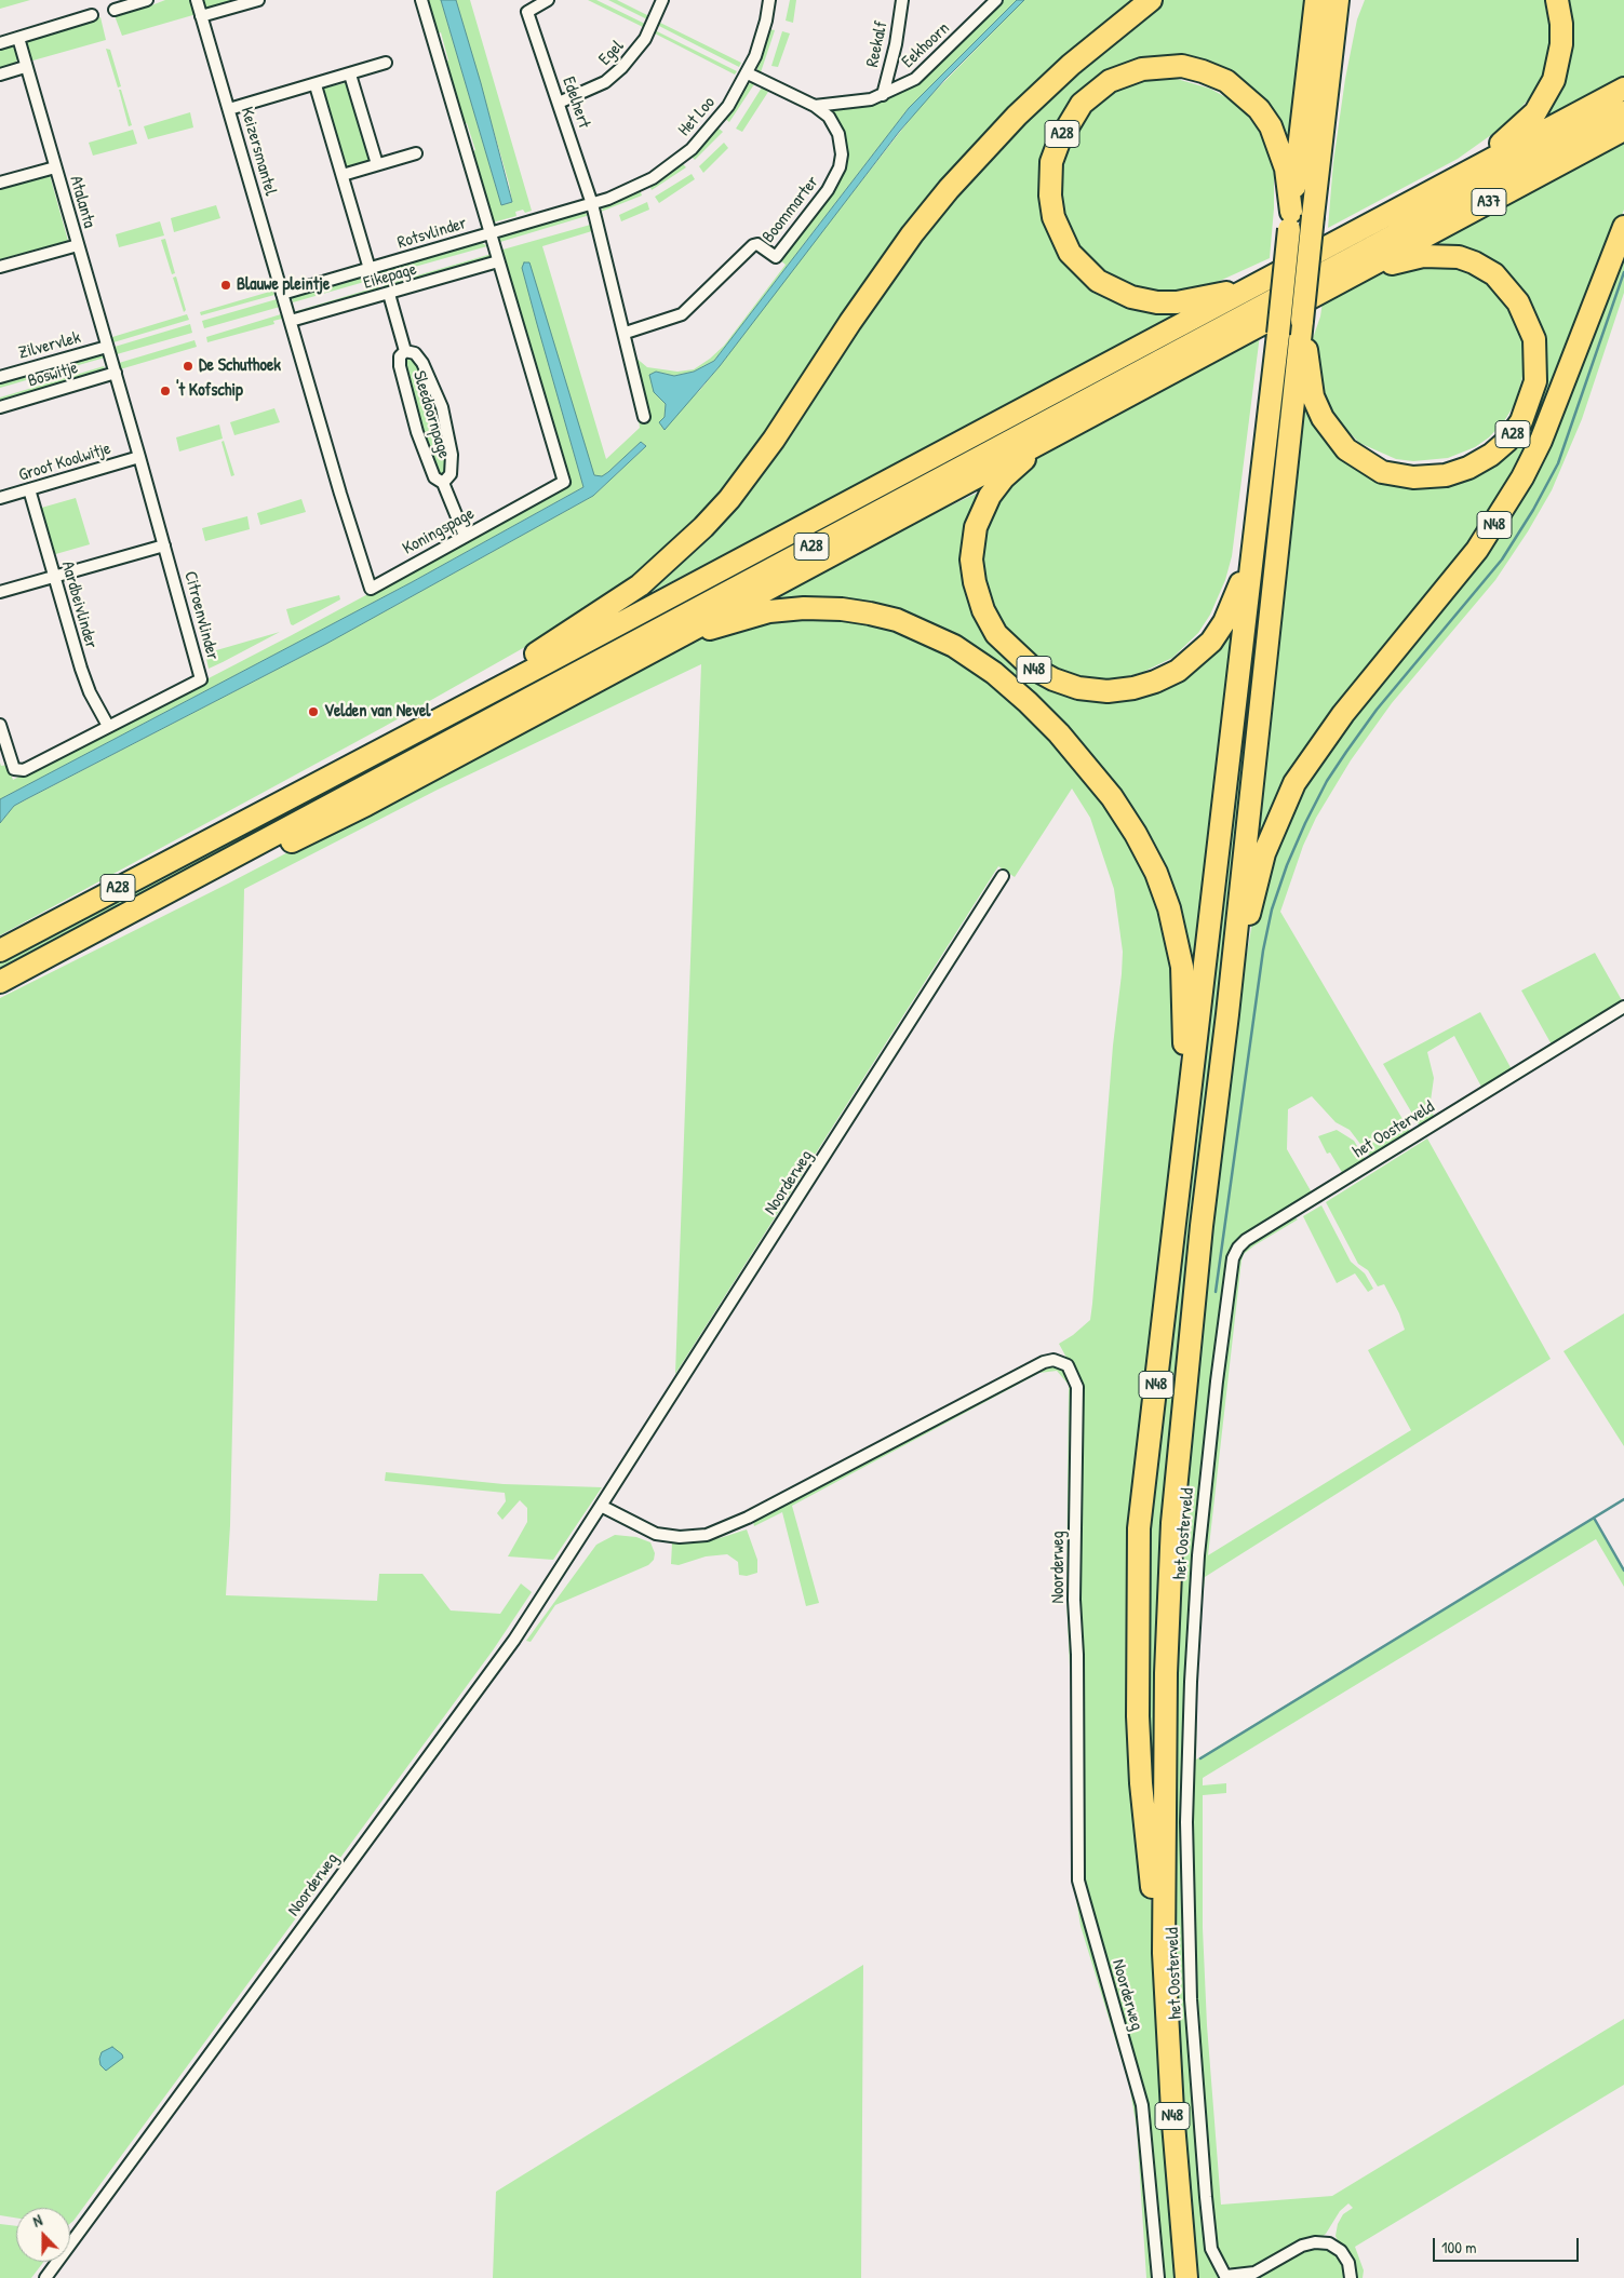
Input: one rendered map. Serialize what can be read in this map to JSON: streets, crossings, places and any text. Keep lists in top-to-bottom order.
{
  "streets": {
    "highway": ["A28", "A37", "N48"],
    "street": [
      "Reekalf",
      "Eekhoorn",
      "Egel",
      "Edelhert",
      "Het Loo",
      "Keizersmantel",
      "Atalanta",
      "Boommarter",
      "Rotsvlinder",
      "Eikepage",
      "Zilvervlek",
      "Boswitje",
      "Sleedoornpage",
      "Groot Koolwitje",
      "Koningspage",
      "Aardbeivlinder",
      "Citroenvlinder",
      "het Oosterveld",
      "Noorderweg"
    ]
  },
  "crossings": [
    ["Reekalf", "Eekhoorn"],
    ["Eekhoorn", "Boommarter"],
    ["Egel", "Edelhert"],
    ["Edelhert", "Het Loo"],
    ["Edelhert", "Rotsvlinder"],
    ["Het Loo", "Rotsvlinder"],
    ["A28", "A37"],
    ["A28", "N48"],
    ["Keizersmantel", "Rotsvlinder"],
    ["Keizersmantel", "Koningspage"],
    ["Atalanta", "Zilvervlek"],
    ["Atalanta", "Citroenvlinder"],
    ["Rotsvlinder", "Koningspage"],
    ["Eikepage", "Sleedoornpage"],
    ["Eikepage", "Koningspage"],
    ["Zilvervlek", "Citroenvlinder"],
    ["Boswitje", "Citroenvlinder"],
    ["Sleedoornpage", "Koningspage"],
    ["Groot Koolwitje", "Aardbeivlinder"],
    ["Groot Koolwitje", "Citroenvlinder"],
    ["Aardbeivlinder", "Citroenvlinder"]
  ],
  "places": [
    "Blauwe pleintje",
    "De Schuthoek",
    "'t Kofschip",
    "Velden van Nevel"
  ],
  "scale_bar": "100 m",
  "north": "top"
}
